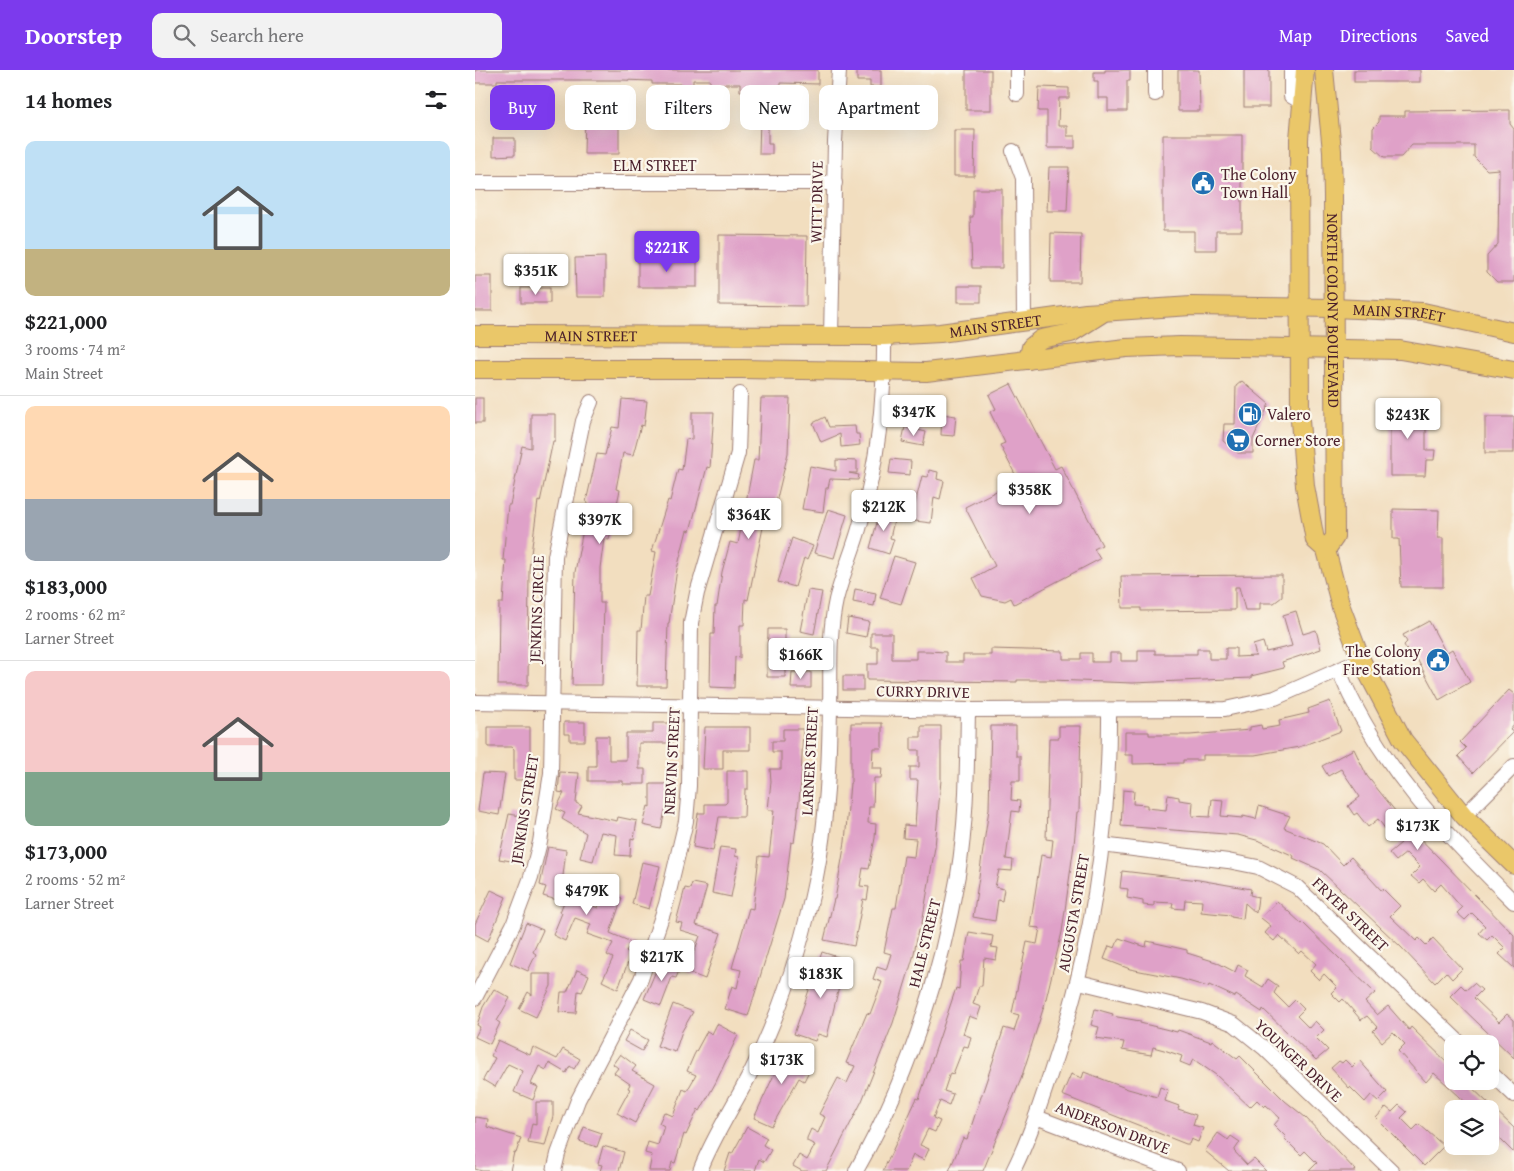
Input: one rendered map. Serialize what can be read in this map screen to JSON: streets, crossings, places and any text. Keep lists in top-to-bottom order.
{
  "streets": {
    "main road": ["NORTH COLONY BOULEVARD", "MAIN STREET"],
    "street": [
      "ELM STREET",
      "WITT DRIVE",
      "JENKINS CIRCLE",
      "CURRY DRIVE",
      "NERVIN STREET",
      "LARNER STREET",
      "JENKINS STREET",
      "AUGUSTA STREET",
      "FRYER STREET",
      "HALE STREET",
      "YOUNGER DRIVE",
      "ANDERSON DRIVE"
    ]
  },
  "crossings": [
    ["ELM STREET", "WITT DRIVE"],
    ["WITT DRIVE", "MAIN STREET"],
    ["NORTH COLONY BOULEVARD", "MAIN STREET"],
    ["NORTH COLONY BOULEVARD", "CURRY DRIVE"],
    ["MAIN STREET", "LARNER STREET"],
    ["JENKINS CIRCLE", "CURRY DRIVE"],
    ["JENKINS CIRCLE", "JENKINS STREET"],
    ["CURRY DRIVE", "NERVIN STREET"],
    ["CURRY DRIVE", "LARNER STREET"],
    ["CURRY DRIVE", "JENKINS STREET"],
    ["CURRY DRIVE", "AUGUSTA STREET"],
    ["CURRY DRIVE", "HALE STREET"],
    ["AUGUSTA STREET", "FRYER STREET"],
    ["AUGUSTA STREET", "YOUNGER DRIVE"],
    ["AUGUSTA STREET", "ANDERSON DRIVE"]
  ],
  "places": {
    "public building": ["The Colony Town Hall", "The Colony Fire Station"],
    "fuel station": ["Valero"],
    "supermarket": ["Corner Store"]
  },
  "page": {
    "header": "Doorstep",
    "search": "Search here",
    "nav": ["Map", "Directions", "Saved"],
    "heading": "14 homes",
    "chip": [
      "Buy",
      "Rent",
      "Filters",
      "New",
      "Apartment"
    ],
    "list": [
      {
        "name": "$221,000",
        "note": "3 rooms · 74 m² · Main Street"
      },
      {
        "name": "$183,000",
        "note": "2 rooms · 62 m² · Larner Street"
      },
      {
        "name": "$173,000",
        "note": "2 rooms · 52 m² · Larner Street"
      }
    ],
    "price": [
      "$221K",
      "$351K",
      "$347K",
      "$243K",
      "$358K",
      "$212K",
      "$364K",
      "$397K",
      "$166K",
      "$173K",
      "$479K",
      "$217K",
      "$183K",
      "$173K"
    ]
  }
}
